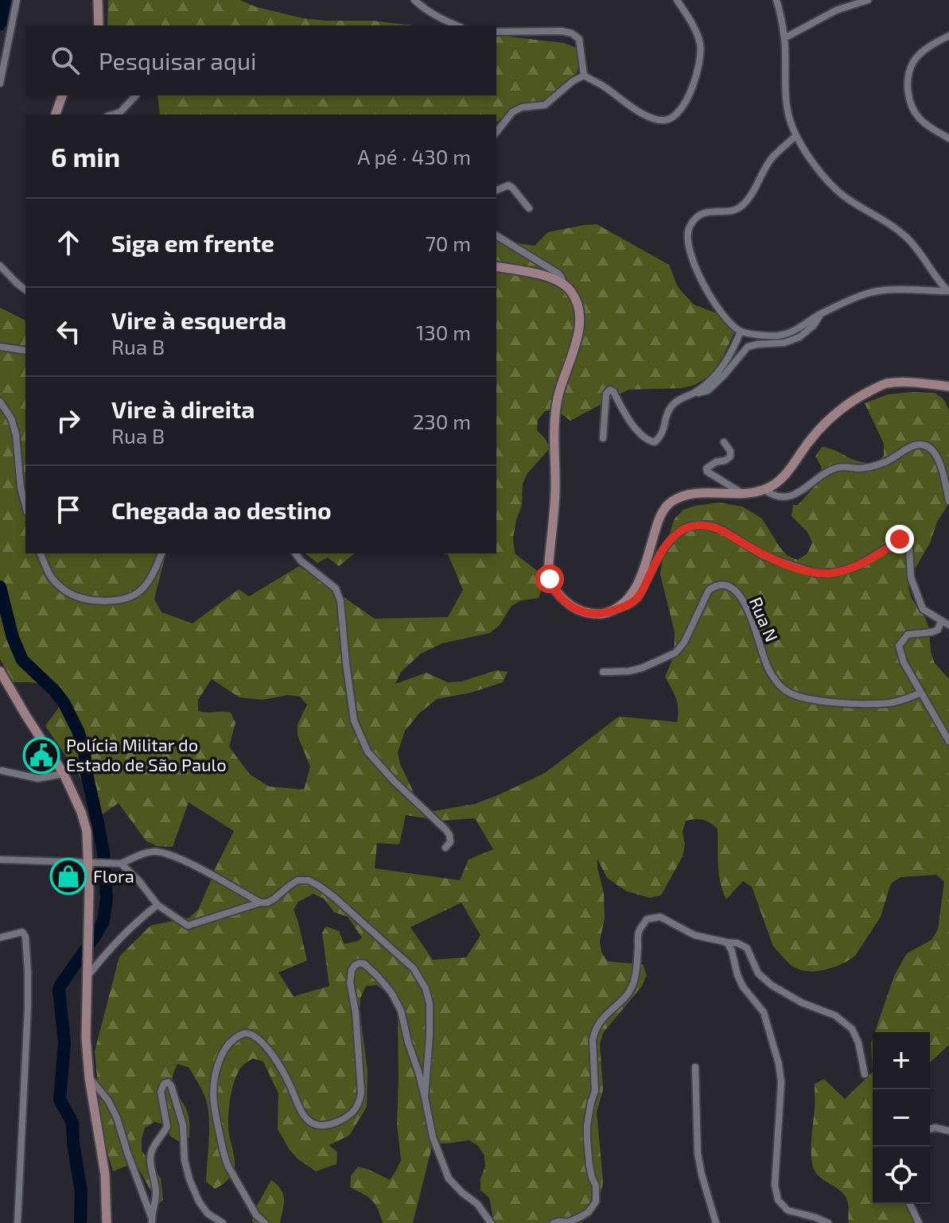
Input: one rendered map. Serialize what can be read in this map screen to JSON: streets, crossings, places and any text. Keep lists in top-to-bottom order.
{
  "streets": {
    "street": ["Rua N"]
  },
  "places": {
    "public building": ["Polícia Militar do Estado de São Paulo"],
    "shop": ["Flora"]
  },
  "page": {
    "search": "Pesquisar aqui",
    "heading": ["6 min", "A pé · 430 m"],
    "list": [
      ["Siga em frente", "70 m"],
      ["Vire à esquerda", "Rua B", "130 m"],
      ["Vire à direita", "Rua B", "230 m"],
      "Chegada ao destino"
    ],
    "map_buttons": ["+", "−"]
  }
}
